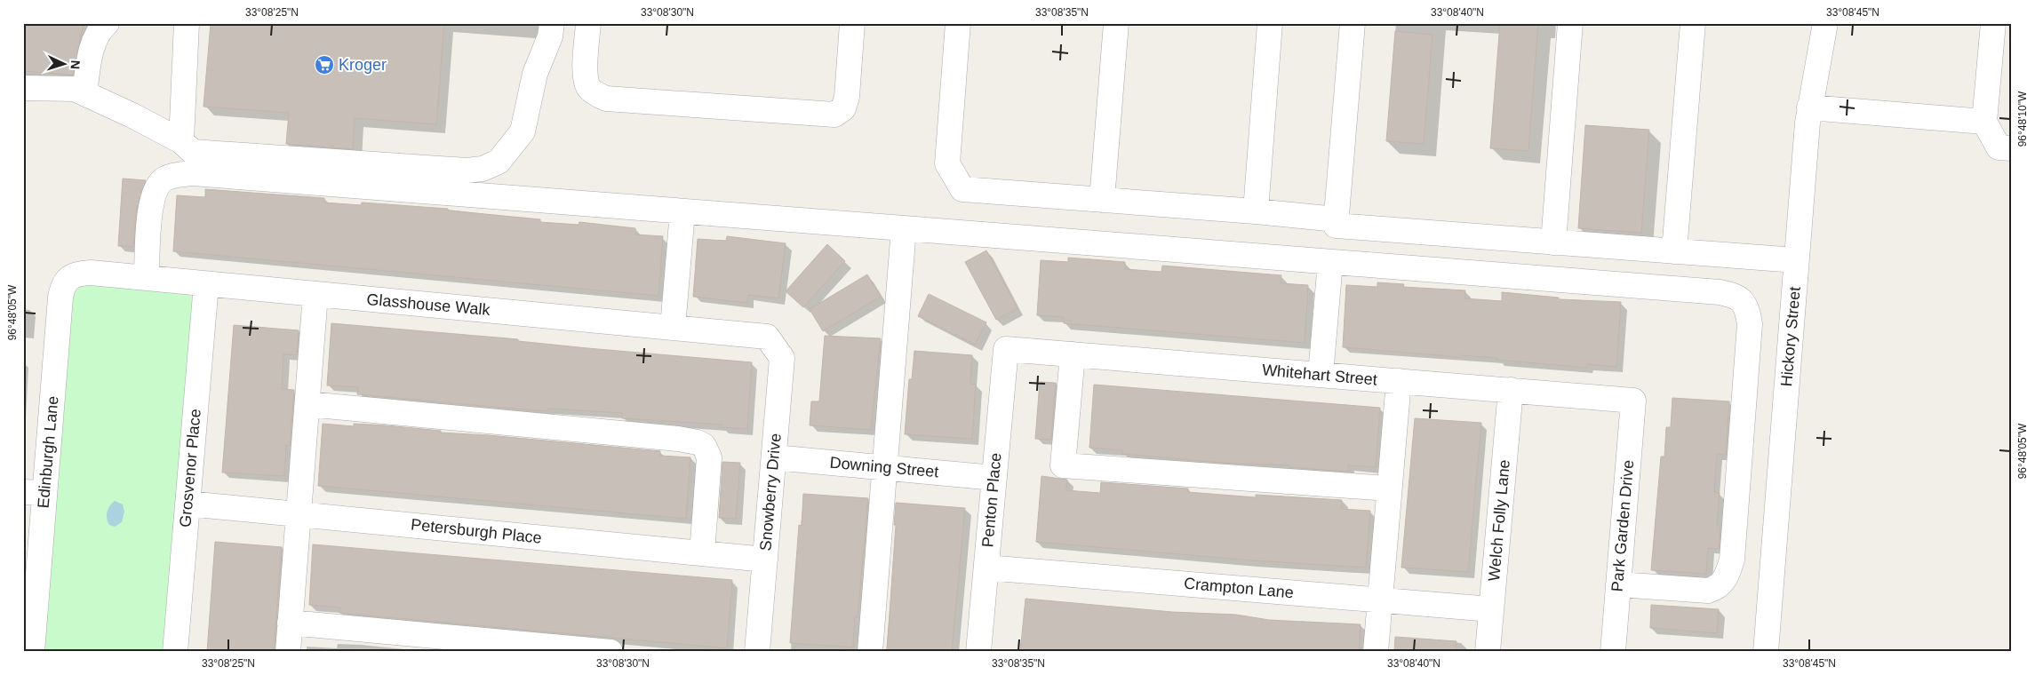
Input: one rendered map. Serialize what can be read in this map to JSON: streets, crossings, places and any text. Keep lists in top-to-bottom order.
{
  "streets": {
    "street": [
      "Glasshouse Walk",
      "Hickory Street",
      "Whitehart Street",
      "Edinburgh Lane",
      "Downing Street",
      "Grosvenor Place",
      "Snowberry Drive",
      "Penton Place",
      "Welch Folly Lane",
      "Park Garden Drive",
      "Petersburgh Place",
      "Crampton Lane"
    ]
  },
  "crossings": [
    ["Glasshouse Walk", "Edinburgh Lane"],
    ["Glasshouse Walk", "Grosvenor Place"],
    ["Glasshouse Walk", "Snowberry Drive"],
    ["Whitehart Street", "Penton Place"],
    ["Whitehart Street", "Welch Folly Lane"],
    ["Whitehart Street", "Park Garden Drive"],
    ["Downing Street", "Snowberry Drive"],
    ["Downing Street", "Penton Place"],
    ["Grosvenor Place", "Petersburgh Place"],
    ["Snowberry Drive", "Petersburgh Place"],
    ["Penton Place", "Crampton Lane"],
    ["Welch Folly Lane", "Crampton Lane"]
  ],
  "places": {
    "supermarket": ["Kroger"]
  },
  "north": "right",
  "coordinates": [
    "33°08'25\"N",
    "33°08'30\"N",
    "33°08'35\"N",
    "33°08'40\"N",
    "33°08'45\"N",
    "96°48'10\"W",
    "96°48'05\"W"
  ]
}
